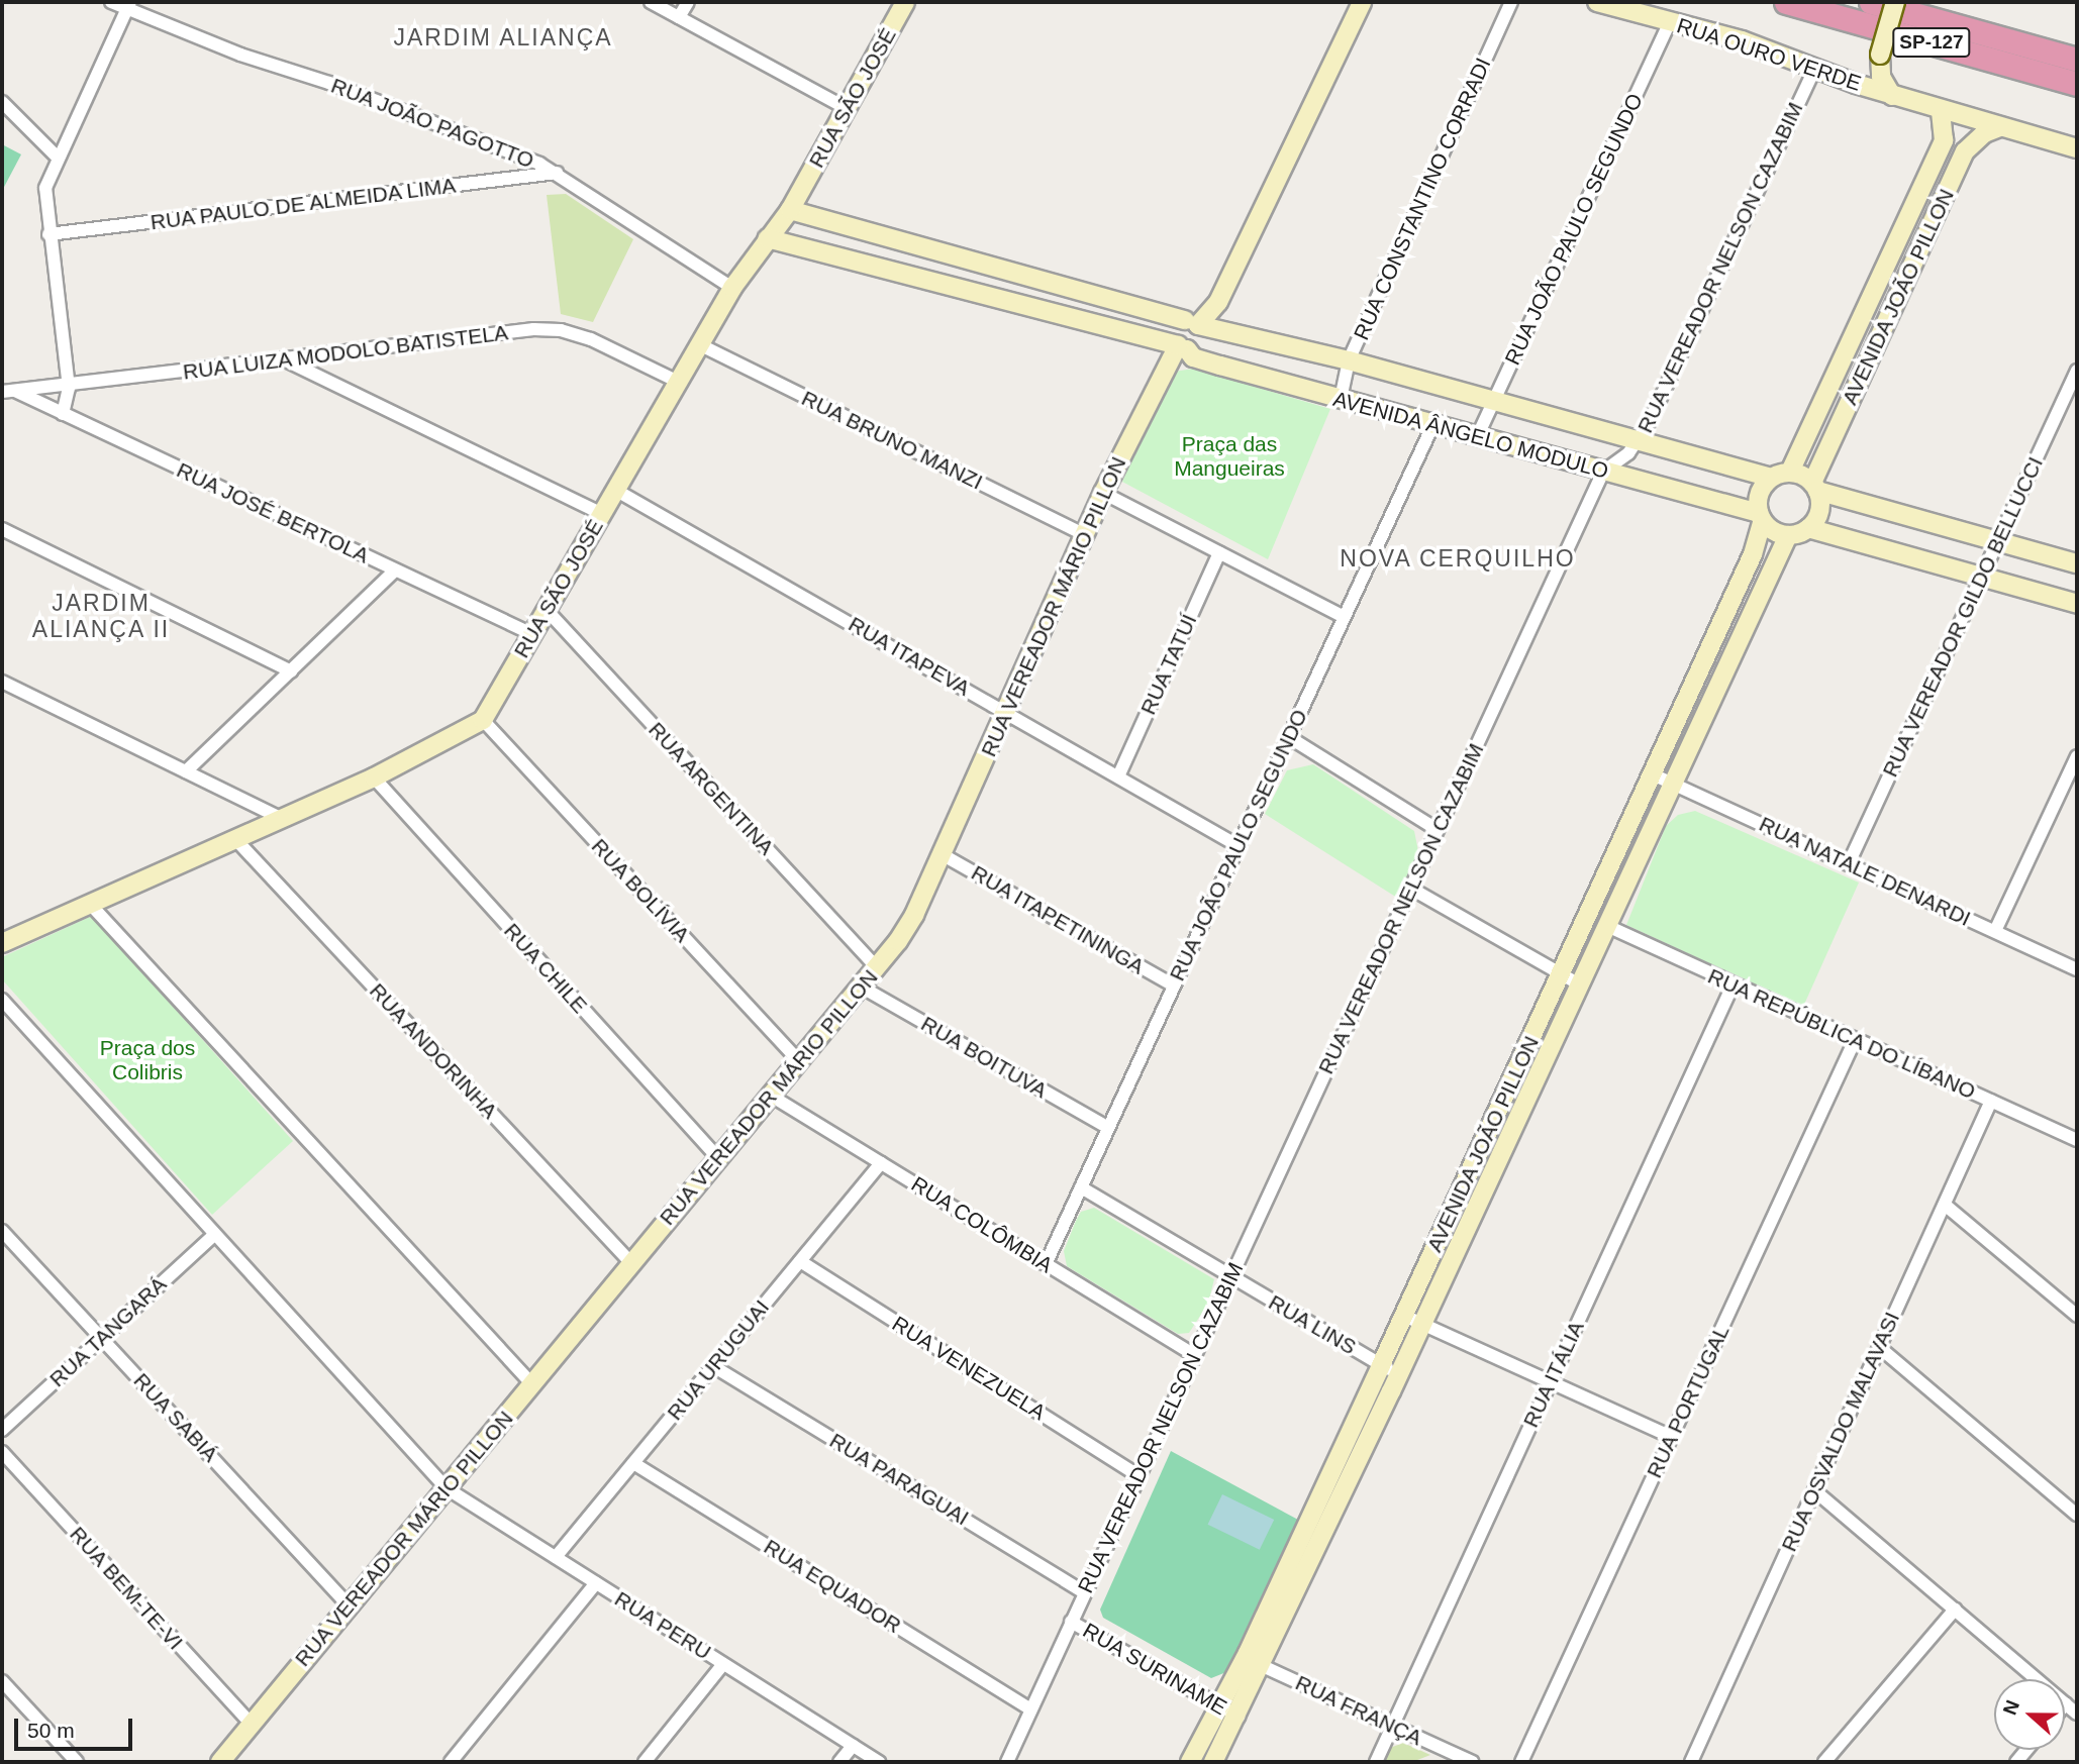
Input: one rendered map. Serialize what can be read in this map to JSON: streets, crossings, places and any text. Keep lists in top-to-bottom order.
{
  "streets": {
    "highway": ["SP-127"],
    "street": [
      "RUA OURO VERDE",
      "RUA SÃO JOSÉ",
      "RUA JOÃO PAGOTTO",
      "RUA CONSTANTINO CORRADI",
      "RUA PAULO DE ALMEIDA LIMA",
      "RUA JOÃO PAULO SEGUNDO",
      "RUA VEREADOR NELSON CAZABIM",
      "AVENIDA JOÃO PILLON",
      "RUA LUIZA MODOLO BATISTELA",
      "AVENIDA ÂNGELO MODULO",
      "RUA BRUNO MANZI",
      "RUA JOSÉ BERTOLA",
      "RUA VEREADOR MÁRIO PILLON",
      "RUA VEREADOR GILDO BELLUCCI",
      "RUA ITAPEVA",
      "RUA TATUÍ",
      "RUA ARGENTINA",
      "RUA NATALE DENARDI",
      "RUA BOLÍVIA",
      "RUA ITAPETININGA",
      "RUA CHILE",
      "RUA REPÚBLICA DO LÍBANO",
      "RUA ANDORINHA",
      "RUA BOITUVA",
      "RUA COLÔMBIA",
      "RUA LINS",
      "RUA TANGARÁ",
      "RUA URUGUAI",
      "RUA VENEZUELA",
      "RUA ITÁLIA",
      "RUA PORTUGAL",
      "RUA SABIÁ",
      "RUA OSVALDO MALAVASI",
      "RUA PARAGUAI",
      "RUA EQUADOR",
      "RUA BEM-TE-VI",
      "RUA PERU",
      "RUA SURINAME",
      "RUA FRANÇA"
    ]
  },
  "crossings": [
    ["RUA OURO VERDE", "RUA JOÃO PAULO SEGUNDO"],
    ["RUA OURO VERDE", "RUA VEREADOR NELSON CAZABIM"],
    ["RUA OURO VERDE", "AVENIDA JOÃO PILLON"],
    ["RUA SÃO JOSÉ", "RUA JOÃO PAGOTTO"],
    ["RUA SÃO JOSÉ", "RUA LUIZA MODOLO BATISTELA"],
    ["RUA SÃO JOSÉ", "AVENIDA ÂNGELO MODULO"],
    ["RUA SÃO JOSÉ", "RUA BRUNO MANZI"],
    ["RUA SÃO JOSÉ", "RUA JOSÉ BERTOLA"],
    ["RUA SÃO JOSÉ", "RUA ITAPEVA"],
    ["RUA SÃO JOSÉ", "RUA ARGENTINA"],
    ["RUA SÃO JOSÉ", "RUA BOLÍVIA"],
    ["RUA JOÃO PAGOTTO", "RUA PAULO DE ALMEIDA LIMA"],
    ["RUA CONSTANTINO CORRADI", "AVENIDA ÂNGELO MODULO"],
    ["RUA JOÃO PAULO SEGUNDO", "AVENIDA ÂNGELO MODULO"],
    ["RUA JOÃO PAULO SEGUNDO", "RUA ITAPEVA"],
    ["RUA JOÃO PAULO SEGUNDO", "RUA ITAPETININGA"],
    ["RUA JOÃO PAULO SEGUNDO", "RUA BOITUVA"],
    ["RUA JOÃO PAULO SEGUNDO", "RUA COLÔMBIA"],
    ["RUA JOÃO PAULO SEGUNDO", "RUA LINS"],
    ["RUA VEREADOR NELSON CAZABIM", "AVENIDA ÂNGELO MODULO"],
    ["RUA VEREADOR NELSON CAZABIM", "RUA COLÔMBIA"],
    ["RUA VEREADOR NELSON CAZABIM", "RUA LINS"],
    ["RUA VEREADOR NELSON CAZABIM", "RUA VENEZUELA"],
    ["RUA VEREADOR NELSON CAZABIM", "RUA PARAGUAI"],
    ["RUA VEREADOR NELSON CAZABIM", "RUA EQUADOR"],
    ["RUA VEREADOR NELSON CAZABIM", "RUA SURINAME"],
    ["AVENIDA JOÃO PILLON", "AVENIDA ÂNGELO MODULO"],
    ["AVENIDA JOÃO PILLON", "RUA NATALE DENARDI"],
    ["AVENIDA JOÃO PILLON", "RUA REPÚBLICA DO LÍBANO"],
    ["AVENIDA JOÃO PILLON", "RUA LINS"],
    ["AVENIDA JOÃO PILLON", "RUA SURINAME"],
    ["AVENIDA JOÃO PILLON", "RUA FRANÇA"],
    ["RUA LUIZA MODOLO BATISTELA", "RUA JOSÉ BERTOLA"],
    ["AVENIDA ÂNGELO MODULO", "RUA VEREADOR MÁRIO PILLON"],
    ["RUA BRUNO MANZI", "RUA VEREADOR MÁRIO PILLON"],
    ["RUA VEREADOR MÁRIO PILLON", "RUA ITAPEVA"],
    ["RUA VEREADOR MÁRIO PILLON", "RUA ARGENTINA"],
    ["RUA VEREADOR MÁRIO PILLON", "RUA BOLÍVIA"],
    ["RUA VEREADOR MÁRIO PILLON", "RUA ITAPETININGA"],
    ["RUA VEREADOR MÁRIO PILLON", "RUA CHILE"],
    ["RUA VEREADOR MÁRIO PILLON", "RUA ANDORINHA"],
    ["RUA VEREADOR MÁRIO PILLON", "RUA BOITUVA"],
    ["RUA VEREADOR MÁRIO PILLON", "RUA COLÔMBIA"],
    ["RUA VEREADOR MÁRIO PILLON", "RUA SABIÁ"],
    ["RUA VEREADOR MÁRIO PILLON", "RUA BEM-TE-VI"],
    ["RUA VEREADOR MÁRIO PILLON", "RUA PERU"],
    ["RUA VEREADOR GILDO BELLUCCI", "RUA NATALE DENARDI"],
    ["RUA ITAPEVA", "RUA TATUÍ"],
    ["RUA REPÚBLICA DO LÍBANO", "RUA ITÁLIA"],
    ["RUA REPÚBLICA DO LÍBANO", "RUA PORTUGAL"],
    ["RUA REPÚBLICA DO LÍBANO", "RUA OSVALDO MALAVASI"],
    ["RUA COLÔMBIA", "RUA URUGUAI"],
    ["RUA TANGARÁ", "RUA SABIÁ"],
    ["RUA URUGUAI", "RUA VENEZUELA"],
    ["RUA URUGUAI", "RUA PARAGUAI"],
    ["RUA URUGUAI", "RUA EQUADOR"],
    ["RUA URUGUAI", "RUA PERU"],
    ["RUA ITÁLIA", "RUA FRANÇA"]
  ],
  "districts": ["JARDIM ALIANÇA", "NOVA CERQUILHO", "JARDIM ALIANÇA II"],
  "parks": ["Praça das Mangueiras", "Praça dos Colibris"],
  "scale_bar": "50 m",
  "north": "left"
}
